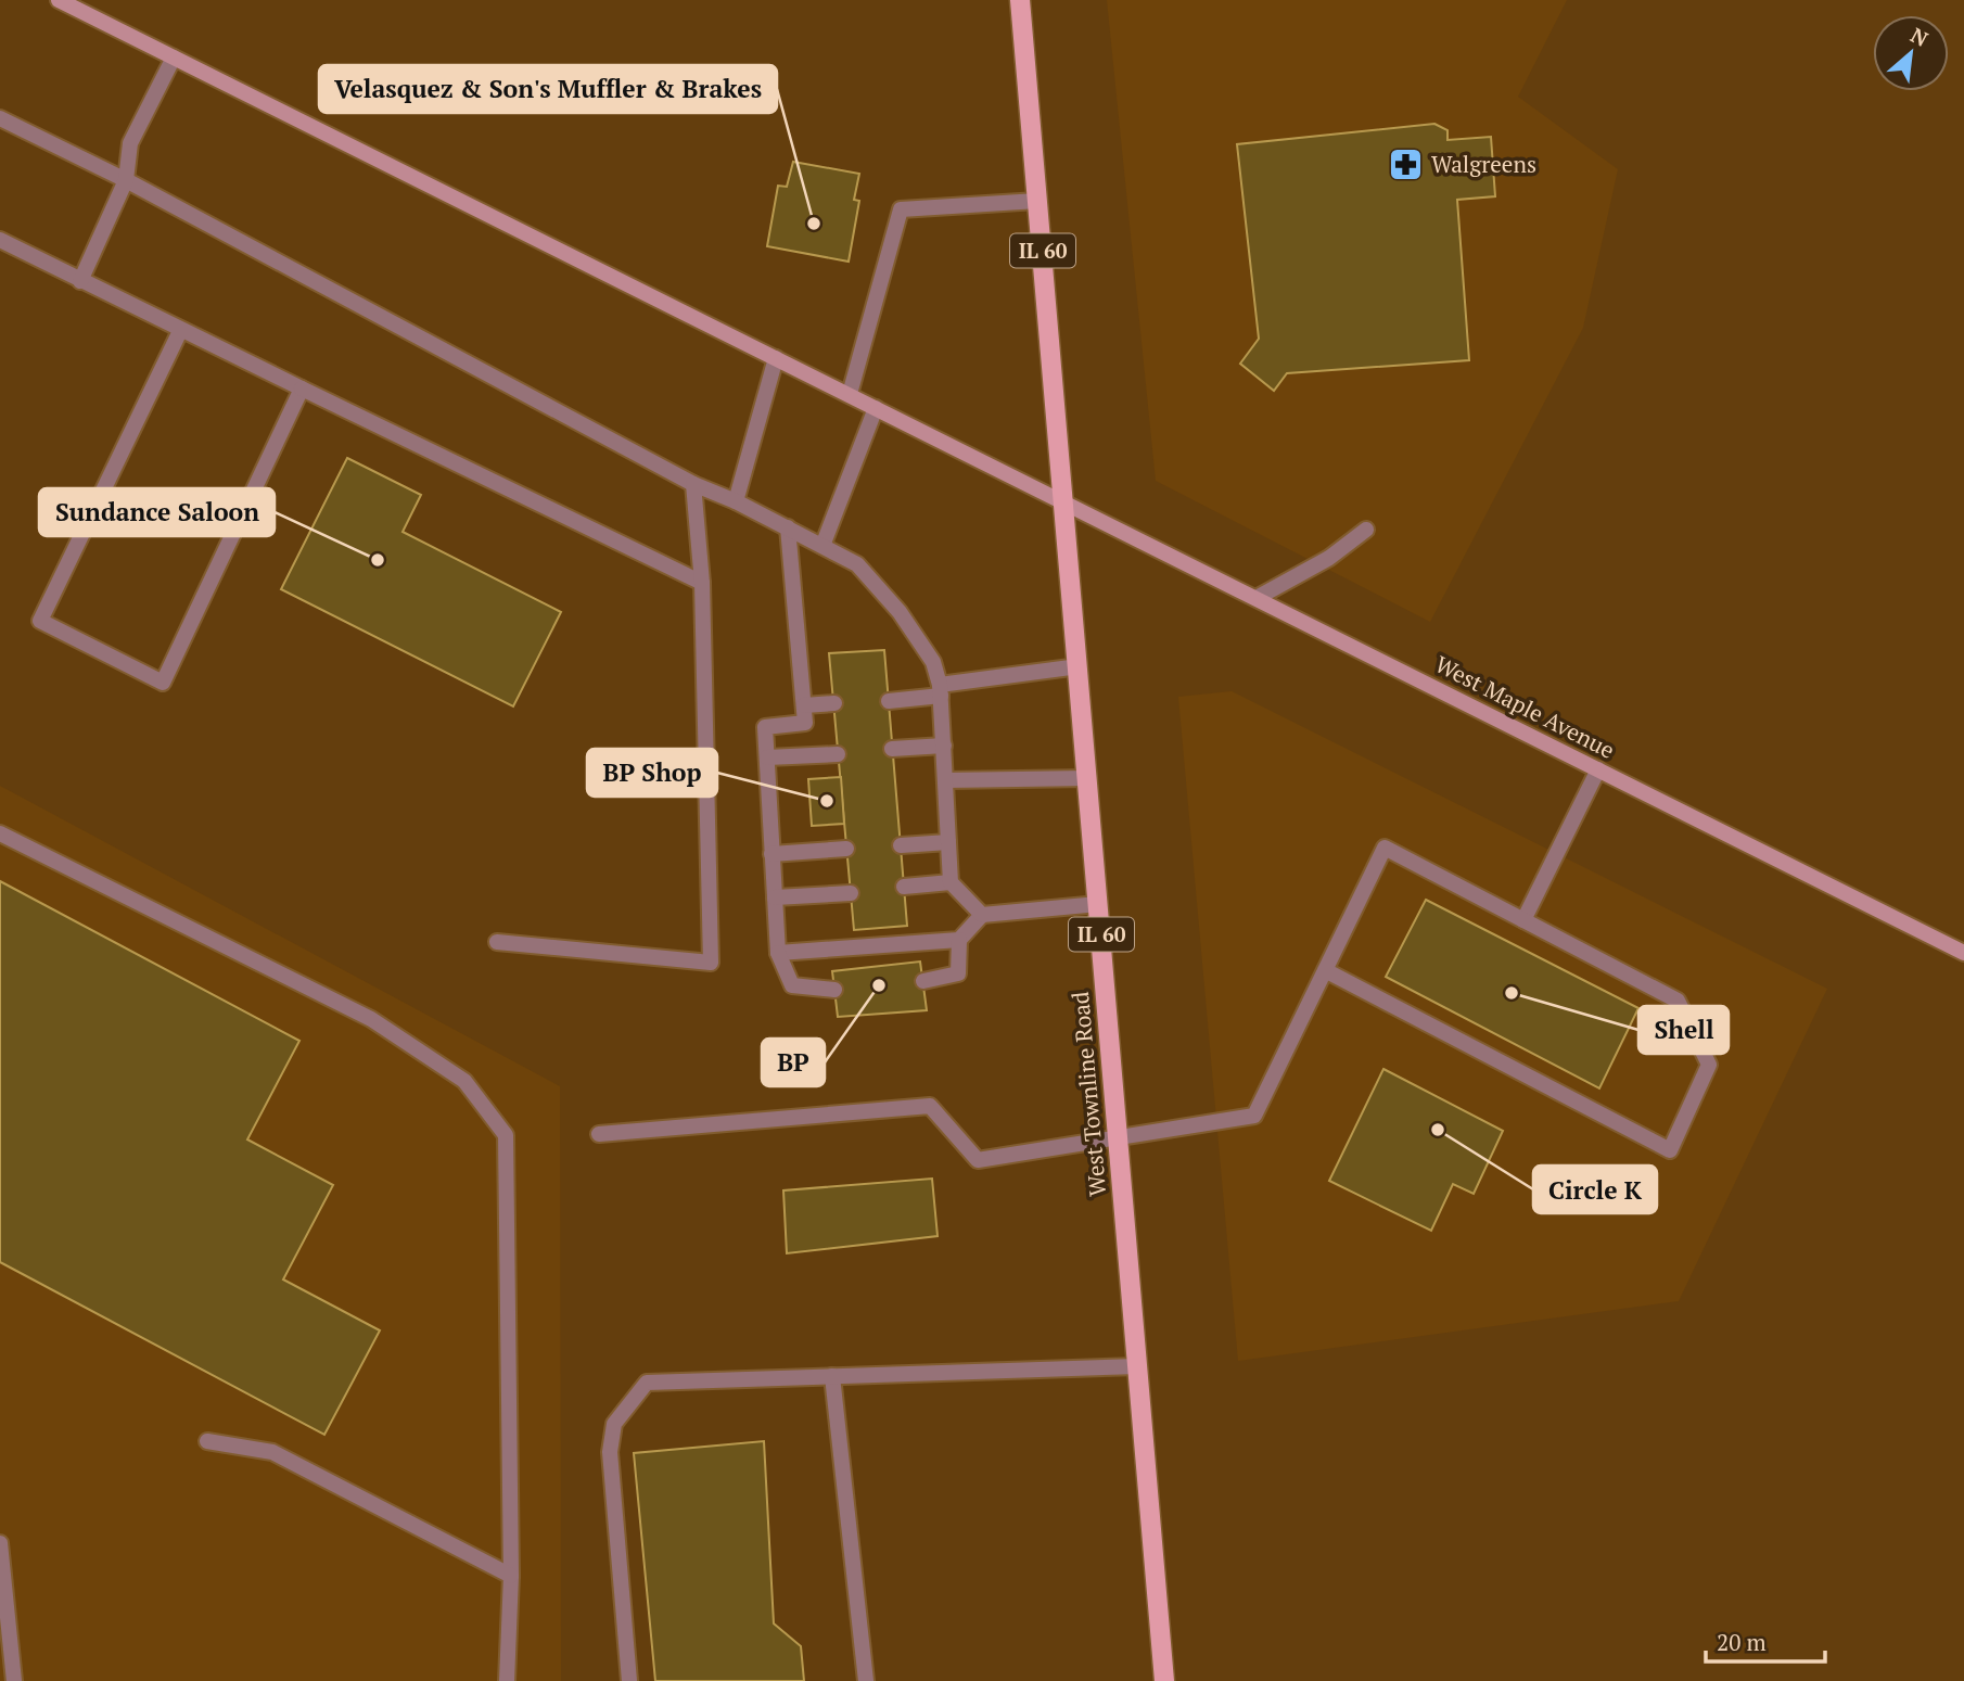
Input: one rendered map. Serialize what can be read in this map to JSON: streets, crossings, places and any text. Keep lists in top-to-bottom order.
{
  "streets": {
    "main road": ["IL 60", "West Maple Avenue", "West Townline Road"]
  },
  "crossings": [
    ["IL 60", "West Maple Avenue"],
    ["IL 60", "West Townline Road"],
    ["West Maple Avenue", "West Townline Road"]
  ],
  "places": {
    "pharmacy": ["Walgreens"],
    "other": [
      "Velasquez & Son's Muffler & Brakes",
      "Sundance Saloon",
      "BP Shop",
      "BP",
      "Shell",
      "Circle K"
    ]
  },
  "scale_bar": "20 m",
  "north": "top right"
}
